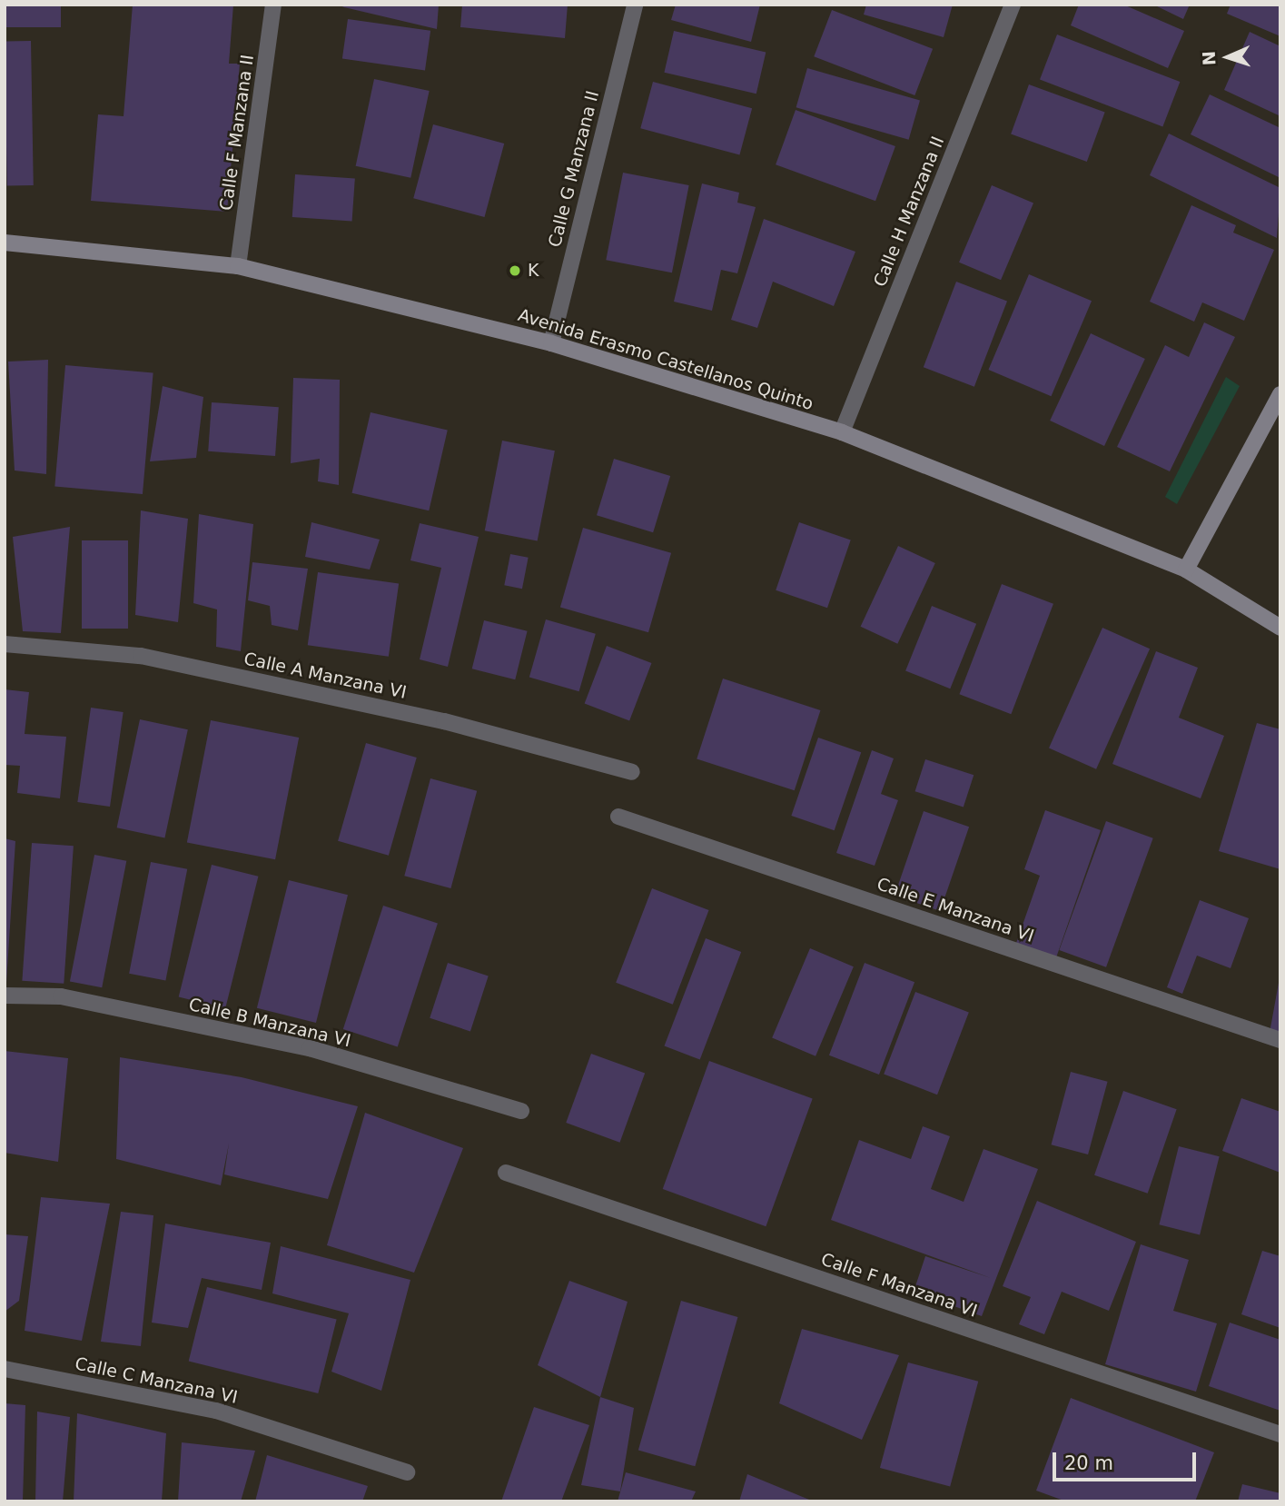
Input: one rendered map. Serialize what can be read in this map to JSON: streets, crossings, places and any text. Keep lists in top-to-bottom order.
{
  "streets": {
    "street": [
      "Calle F Manzana II",
      "Calle G Manzana II",
      "Calle H Manzana II",
      "Avenida Erasmo Castellanos Quinto",
      "Calle A Manzana VI",
      "Calle E Manzana VI",
      "Calle B Manzana VI",
      "Calle F Manzana VI",
      "Calle C Manzana VI"
    ]
  },
  "crossings": [
    ["Calle F Manzana II", "Avenida Erasmo Castellanos Quinto"],
    ["Calle G Manzana II", "Avenida Erasmo Castellanos Quinto"],
    ["Calle H Manzana II", "Avenida Erasmo Castellanos Quinto"]
  ],
  "places": ["K"],
  "scale_bar": "20 m",
  "north": "left"
}
